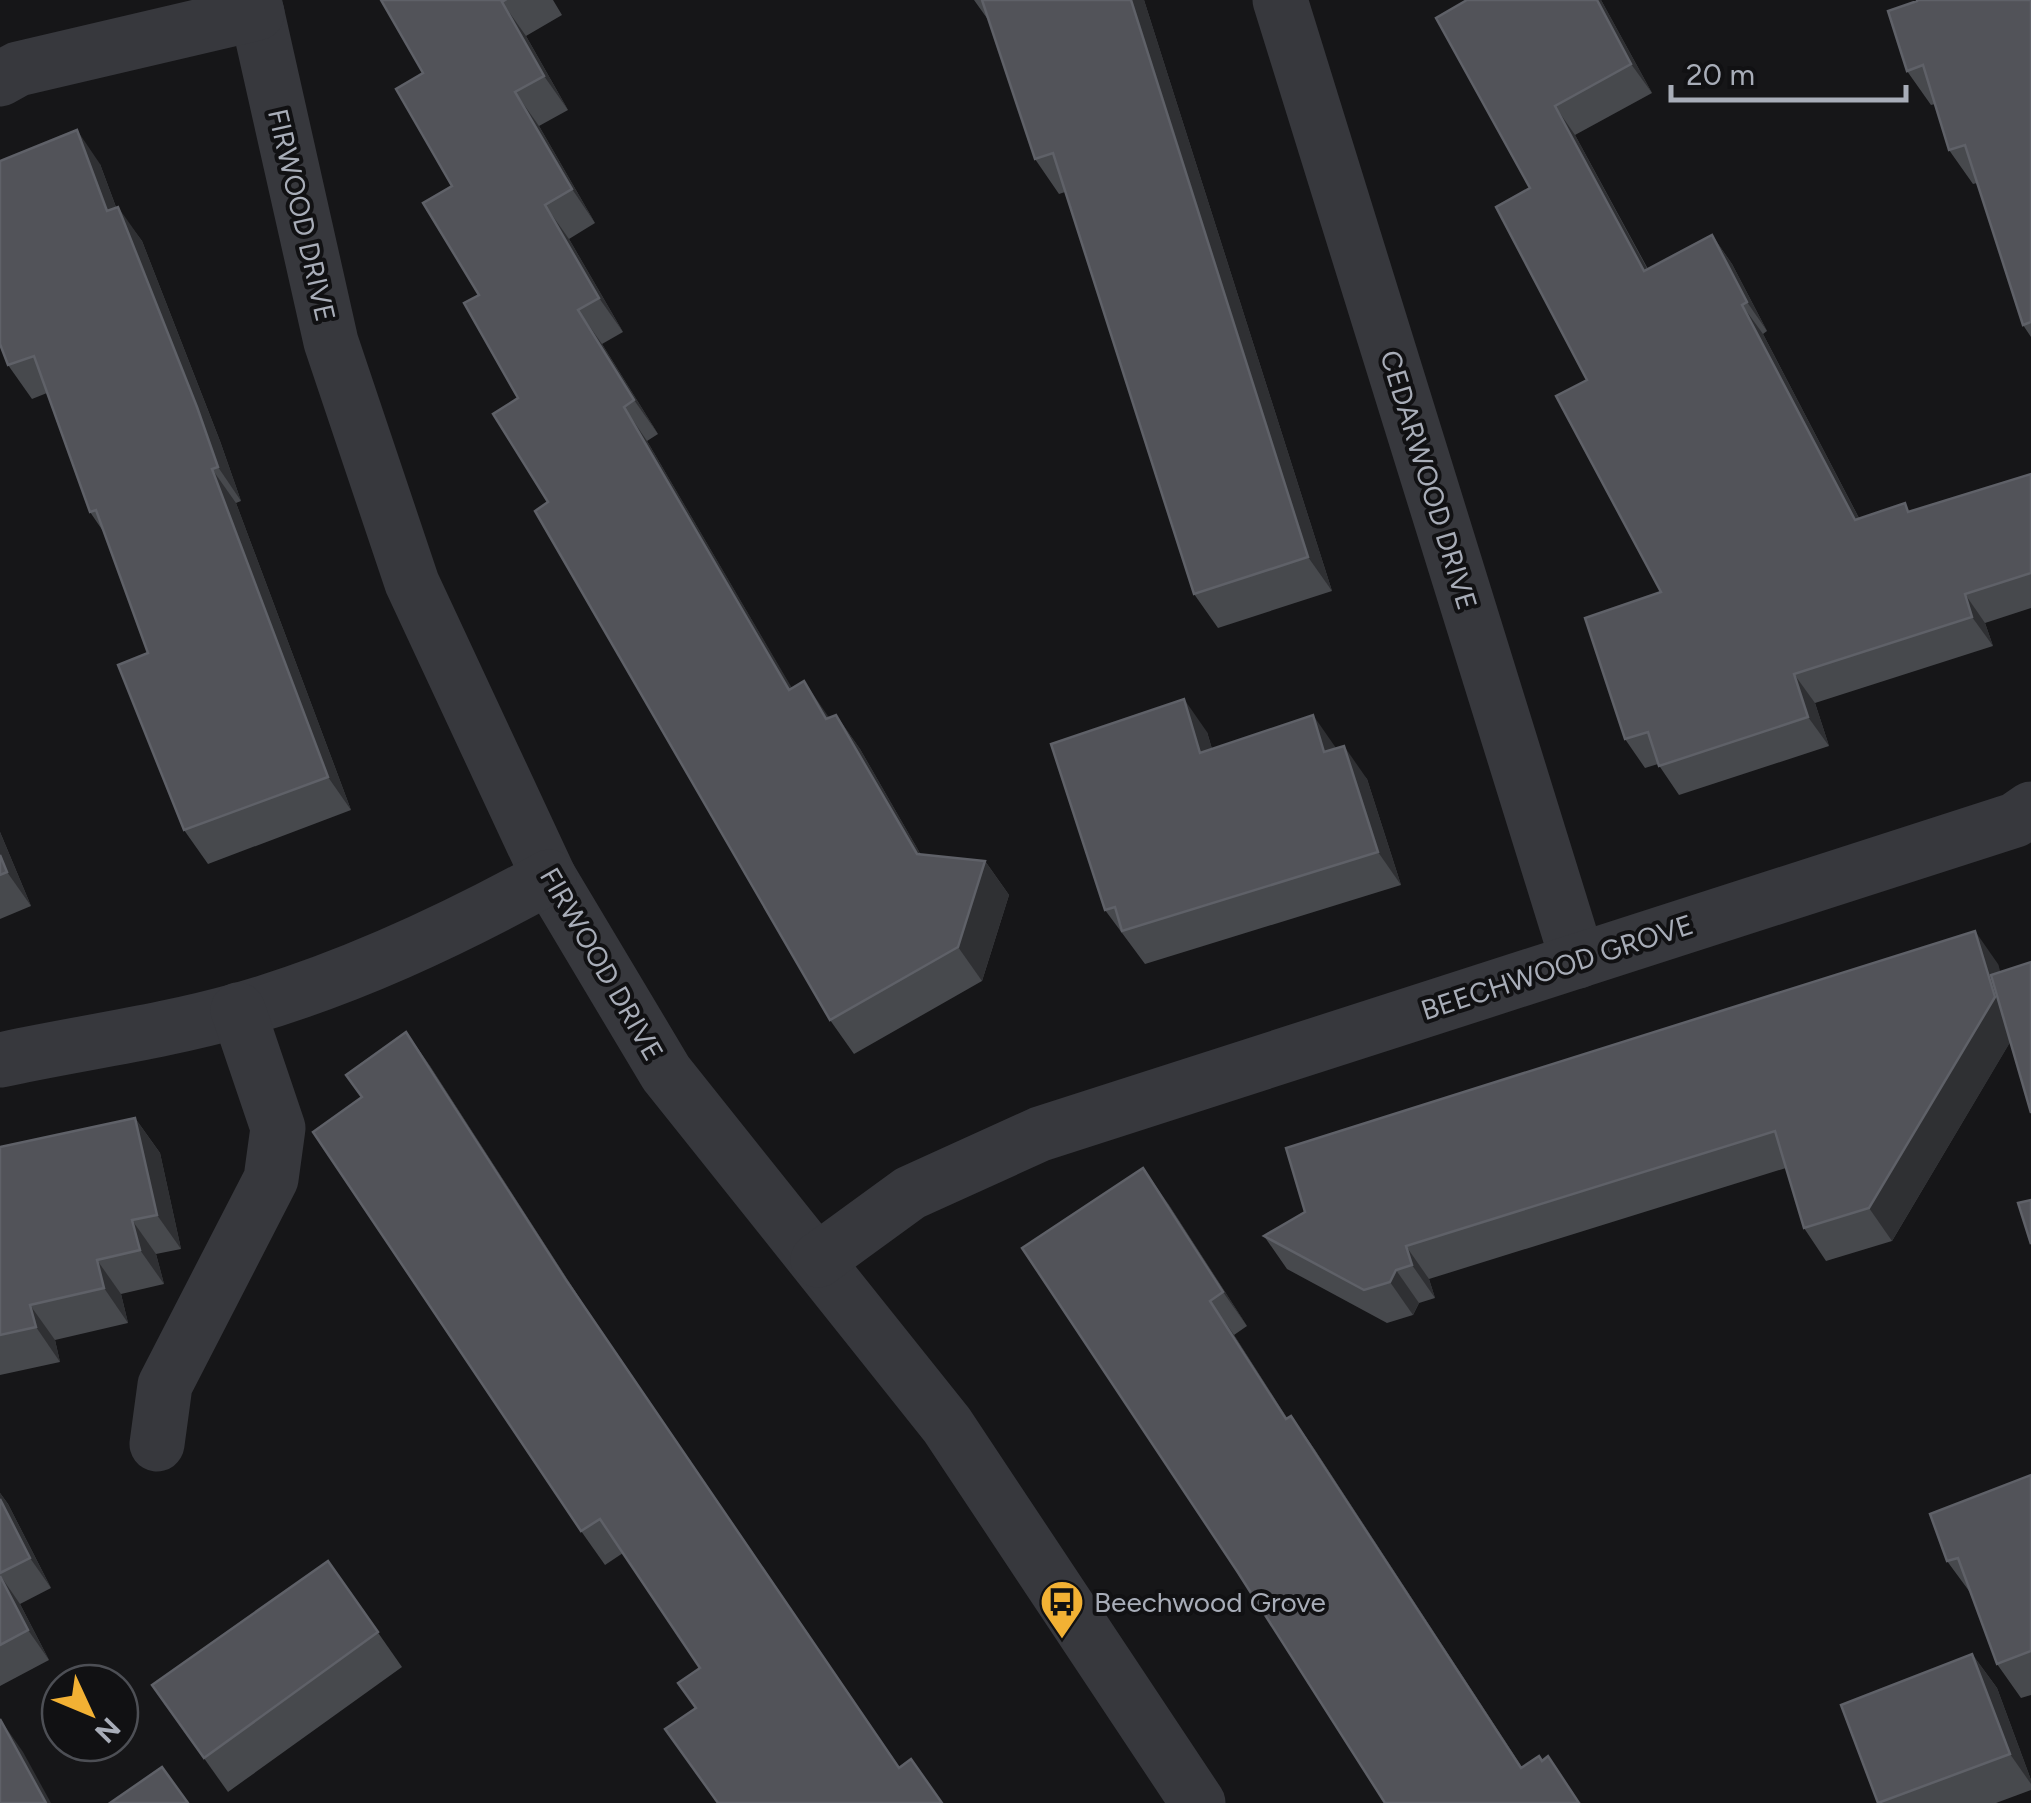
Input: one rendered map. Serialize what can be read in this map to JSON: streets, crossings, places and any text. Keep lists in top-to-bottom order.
{
  "streets": {
    "street": ["FIRWOOD DRIVE", "CEDARWOOD DRIVE", "BEECHWOOD GROVE"]
  },
  "crossings": [
    ["FIRWOOD DRIVE", "BEECHWOOD GROVE"],
    ["CEDARWOOD DRIVE", "BEECHWOOD GROVE"]
  ],
  "places": {
    "bus stop": ["Beechwood Grove"]
  },
  "scale_bar": "20 m",
  "north": "bottom right"
}
